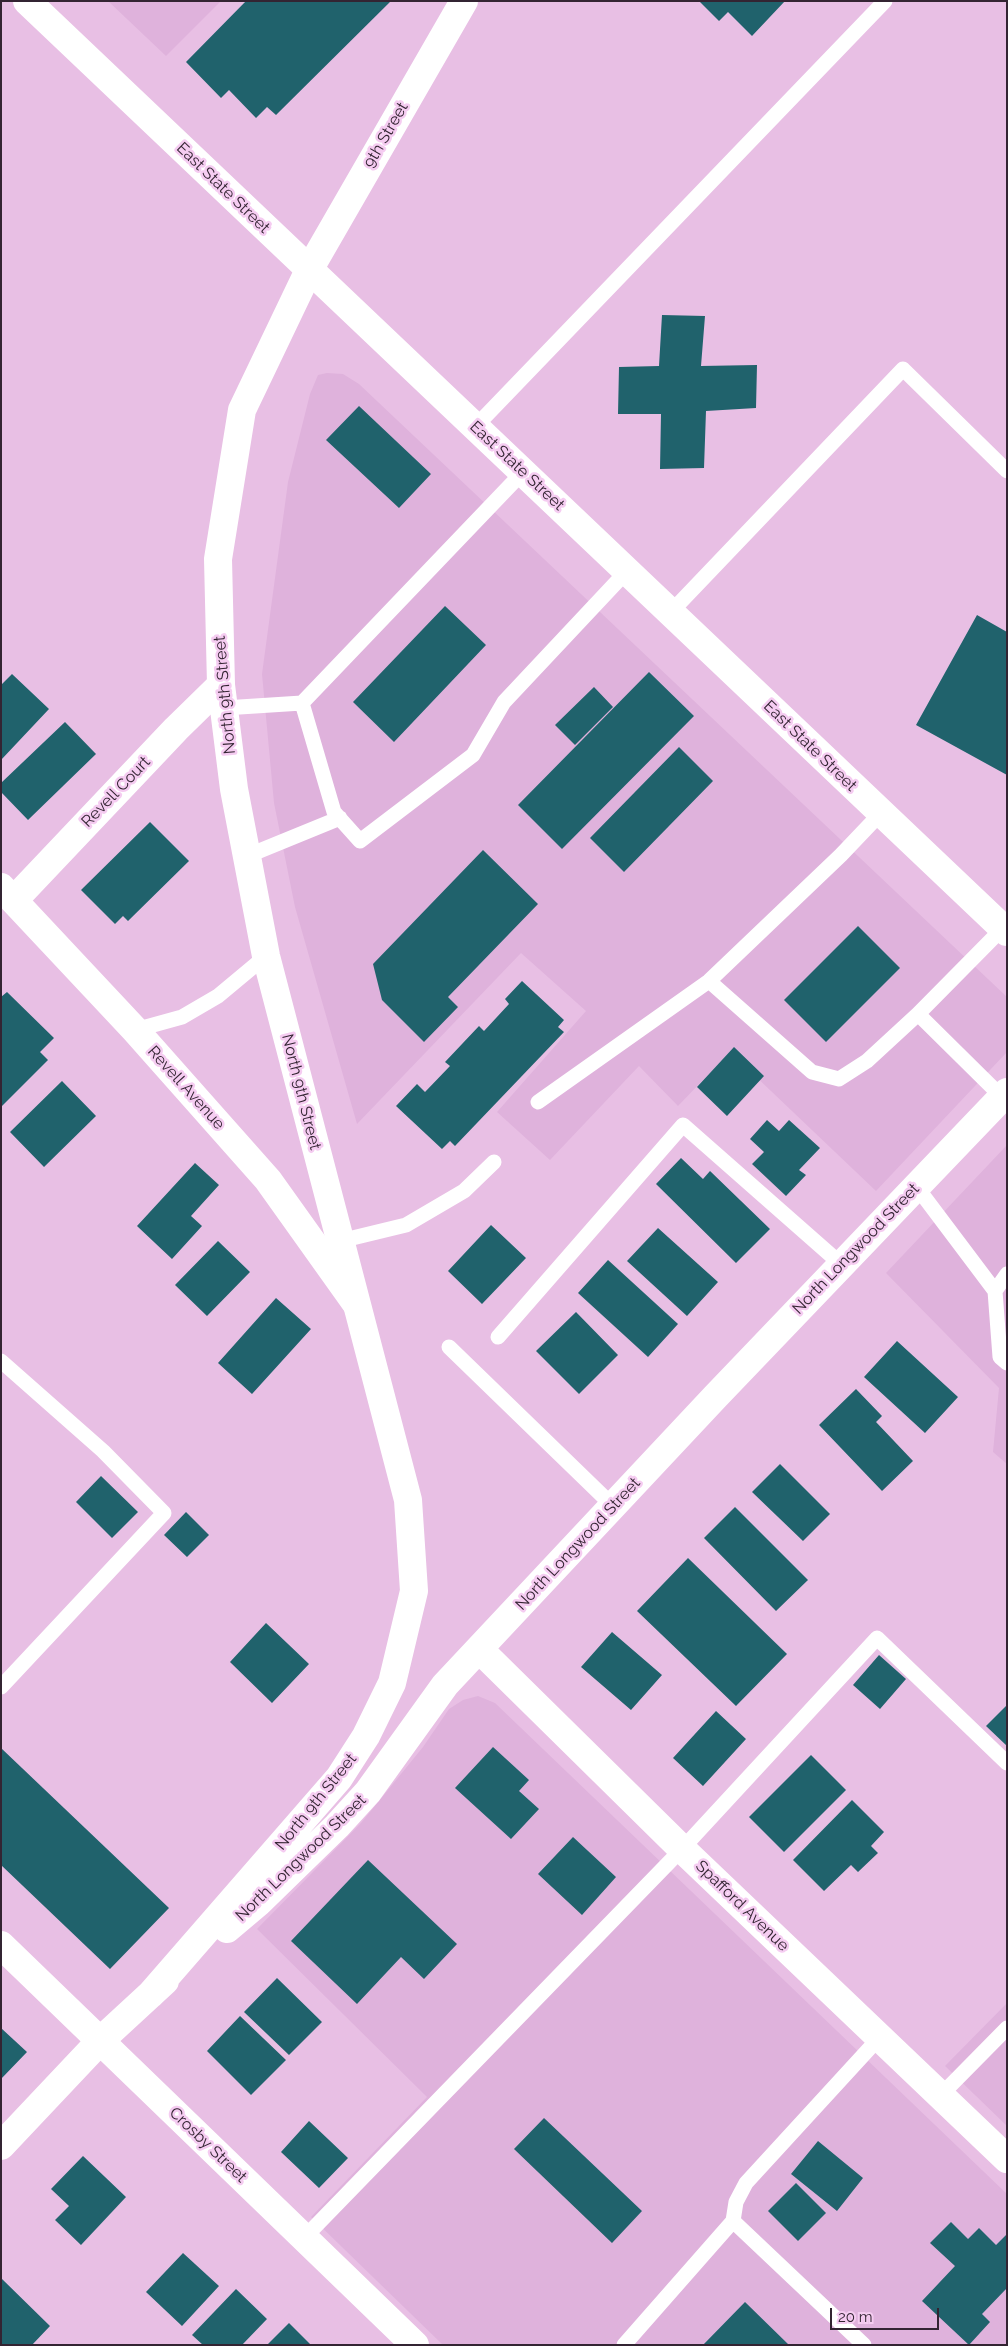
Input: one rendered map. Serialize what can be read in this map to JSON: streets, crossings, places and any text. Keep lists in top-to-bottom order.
{
  "streets": {
    "main road": [
      "9th Street",
      "East State Street",
      "North 9th Street",
      "Revell Court",
      "Revell Avenue",
      "North Longwood Street",
      "Spafford Avenue",
      "Crosby Street"
    ]
  },
  "crossings": [
    ["9th Street", "East State Street"],
    ["9th Street", "North 9th Street"],
    ["East State Street", "North 9th Street"],
    ["North 9th Street", "Revell Court"],
    ["North 9th Street", "Revell Avenue"],
    ["North 9th Street", "North Longwood Street"],
    ["Revell Court", "Revell Avenue"],
    ["North Longwood Street", "Spafford Avenue"],
    ["North Longwood Street", "Crosby Street"]
  ],
  "scale_bar": "20 m"
}
